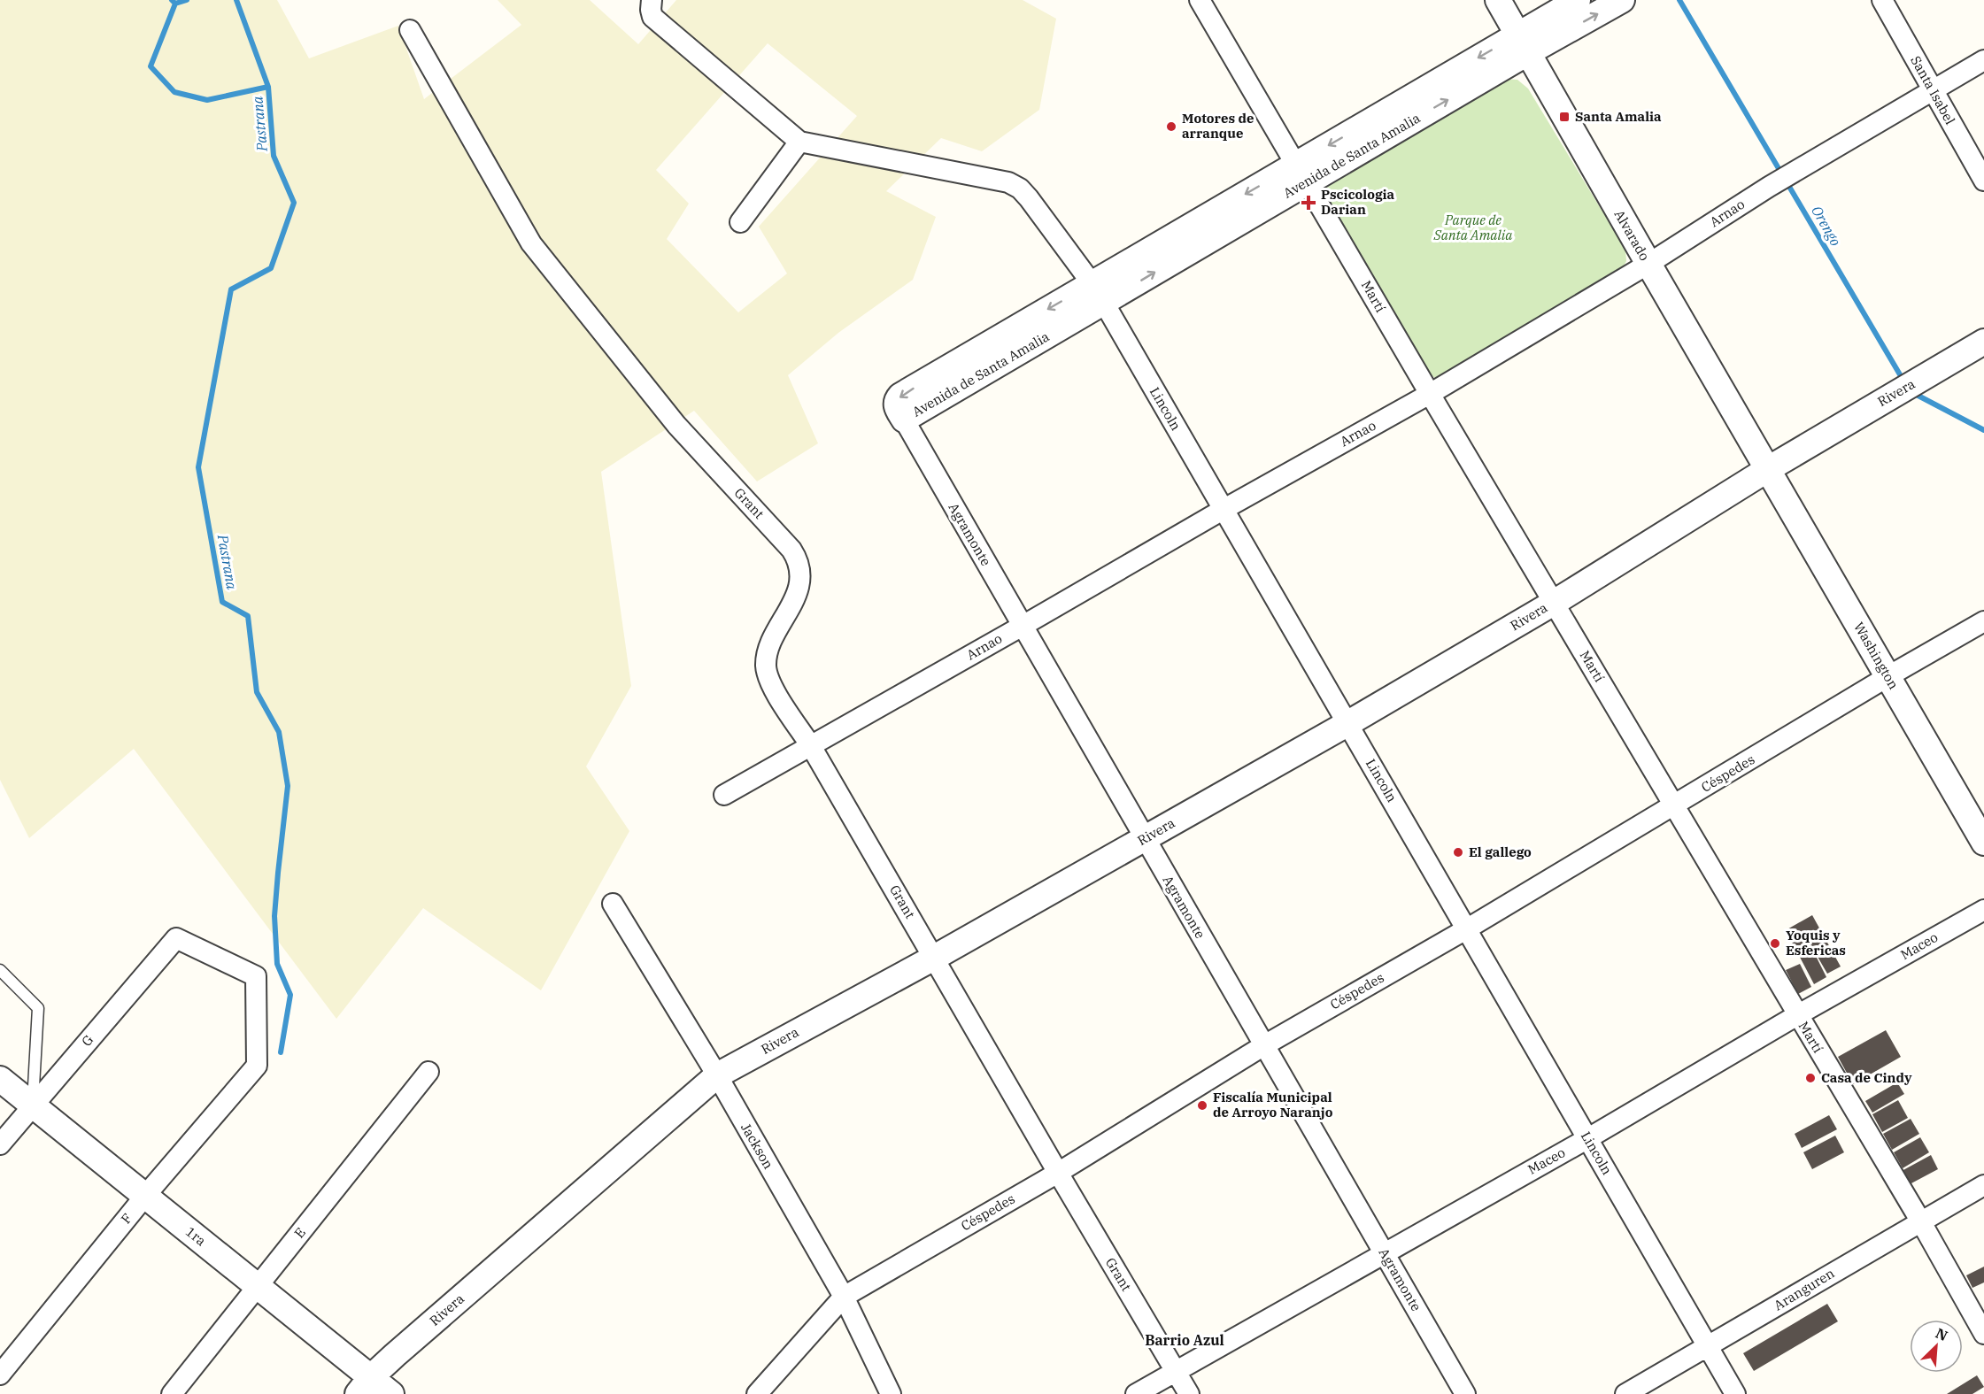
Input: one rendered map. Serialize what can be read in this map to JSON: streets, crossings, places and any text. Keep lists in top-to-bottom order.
{
  "streets": {
    "street": [
      "Santa Isabel",
      "Avenida de Santa Amalia",
      "Arnao",
      "Alvarado",
      "Martí",
      "Rivera",
      "Lincoln",
      "Grant",
      "Agramonte",
      "Washington",
      "Céspedes",
      "Maceo",
      "G",
      "Jackson",
      "F",
      "E",
      "1ra",
      "Aranguren"
    ]
  },
  "crossings": [
    ["Santa Isabel", "Arnao"],
    ["Avenida de Santa Amalia", "Alvarado"],
    ["Avenida de Santa Amalia", "Martí"],
    ["Avenida de Santa Amalia", "Lincoln"],
    ["Avenida de Santa Amalia", "Agramonte"],
    ["Arnao", "Alvarado"],
    ["Arnao", "Martí"],
    ["Arnao", "Lincoln"],
    ["Arnao", "Grant"],
    ["Arnao", "Agramonte"],
    ["Alvarado", "Rivera"],
    ["Alvarado", "Washington"],
    ["Martí", "Rivera"],
    ["Martí", "Céspedes"],
    ["Martí", "Maceo"],
    ["Martí", "Aranguren"],
    ["Rivera", "Lincoln"],
    ["Rivera", "Grant"],
    ["Rivera", "Agramonte"],
    ["Rivera", "Washington"],
    ["Rivera", "Jackson"],
    ["Rivera", "1ra"],
    ["Lincoln", "Céspedes"],
    ["Lincoln", "Maceo"],
    ["Lincoln", "Aranguren"],
    ["Grant", "Céspedes"],
    ["Grant", "Maceo"],
    ["Agramonte", "Céspedes"],
    ["Agramonte", "Maceo"],
    ["Washington", "Céspedes"],
    ["Céspedes", "Jackson"],
    ["G", "F"],
    ["G", "1ra"],
    ["F", "1ra"],
    ["E", "1ra"]
  ],
  "districts": ["Barrio Azul"],
  "water": ["Pastrana", "Orengo"],
  "parks": ["Parque de Santa Amalia"],
  "places": {
    "transit": ["Santa Amalia"],
    "other": [
      "Motores de arranque",
      "El gallego",
      "Yoquis y Esfericas",
      "Casa de Cindy",
      "Fiscalía Municipal de Arroyo Naranjo"
    ],
    "health": ["Pscicologia Darian"]
  },
  "north": "top right"
}
